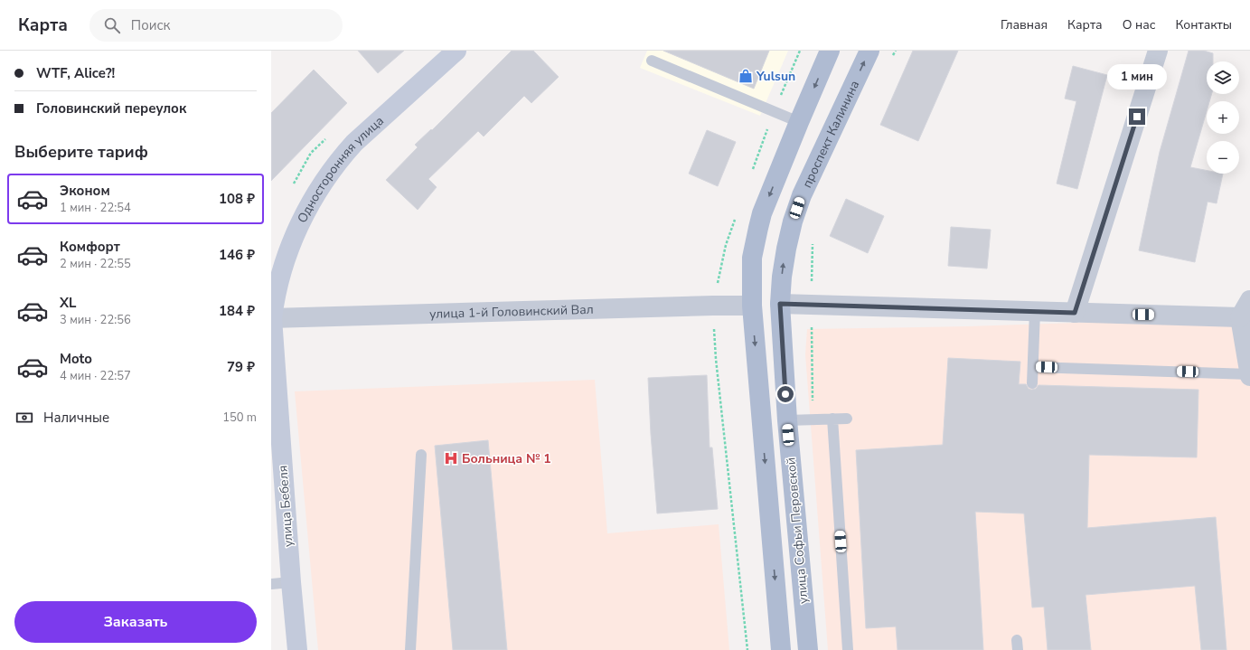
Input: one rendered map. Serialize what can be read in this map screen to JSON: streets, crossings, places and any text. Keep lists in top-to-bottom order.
{
  "streets": {
    "main road": ["проспект Калинина", "улица Софьи Перовской"],
    "street": ["Односторонняя улица", "улица 1-й Головинский Вал", "улица Бебеля"]
  },
  "crossings": [
    ["проспект Калинина", "улица Софьи Перовской"],
    ["Односторонняя улица", "улица 1-й Головинский Вал"],
    ["Односторонняя улица", "улица Бебеля"],
    ["улица 1-й Головинский Вал", "улица Бебеля"],
    ["улица 1-й Головинский Вал", "улица Софьи Перовской"]
  ],
  "places": {
    "shop": ["Yulsun"],
    "hospital": ["Больница № 1"]
  },
  "page": {
    "header": "Карта",
    "search": "Поиск",
    "nav": [
      "Главная",
      "Карта",
      "О нас",
      "Контакты"
    ],
    "banner": ["WTF, Alice?!", "Головинский переулок"],
    "map_buttons": ["+", "−"],
    "bubble": "1 мин",
    "heading": "Выберите тариф",
    "list": [
      {
        "name": "Эконом",
        "note": "1 мин · 22:54",
        "value": "108 ₽"
      },
      {
        "name": "Комфорт",
        "note": "2 мин · 22:55",
        "value": "146 ₽"
      },
      {
        "name": "XL",
        "note": "3 мин · 22:56",
        "value": "184 ₽"
      },
      {
        "name": "Moto",
        "note": "4 мин · 22:57",
        "value": "79 ₽"
      }
    ],
    "pay": ["Наличные", "150 m"],
    "buttons": "Заказать"
  }
}
